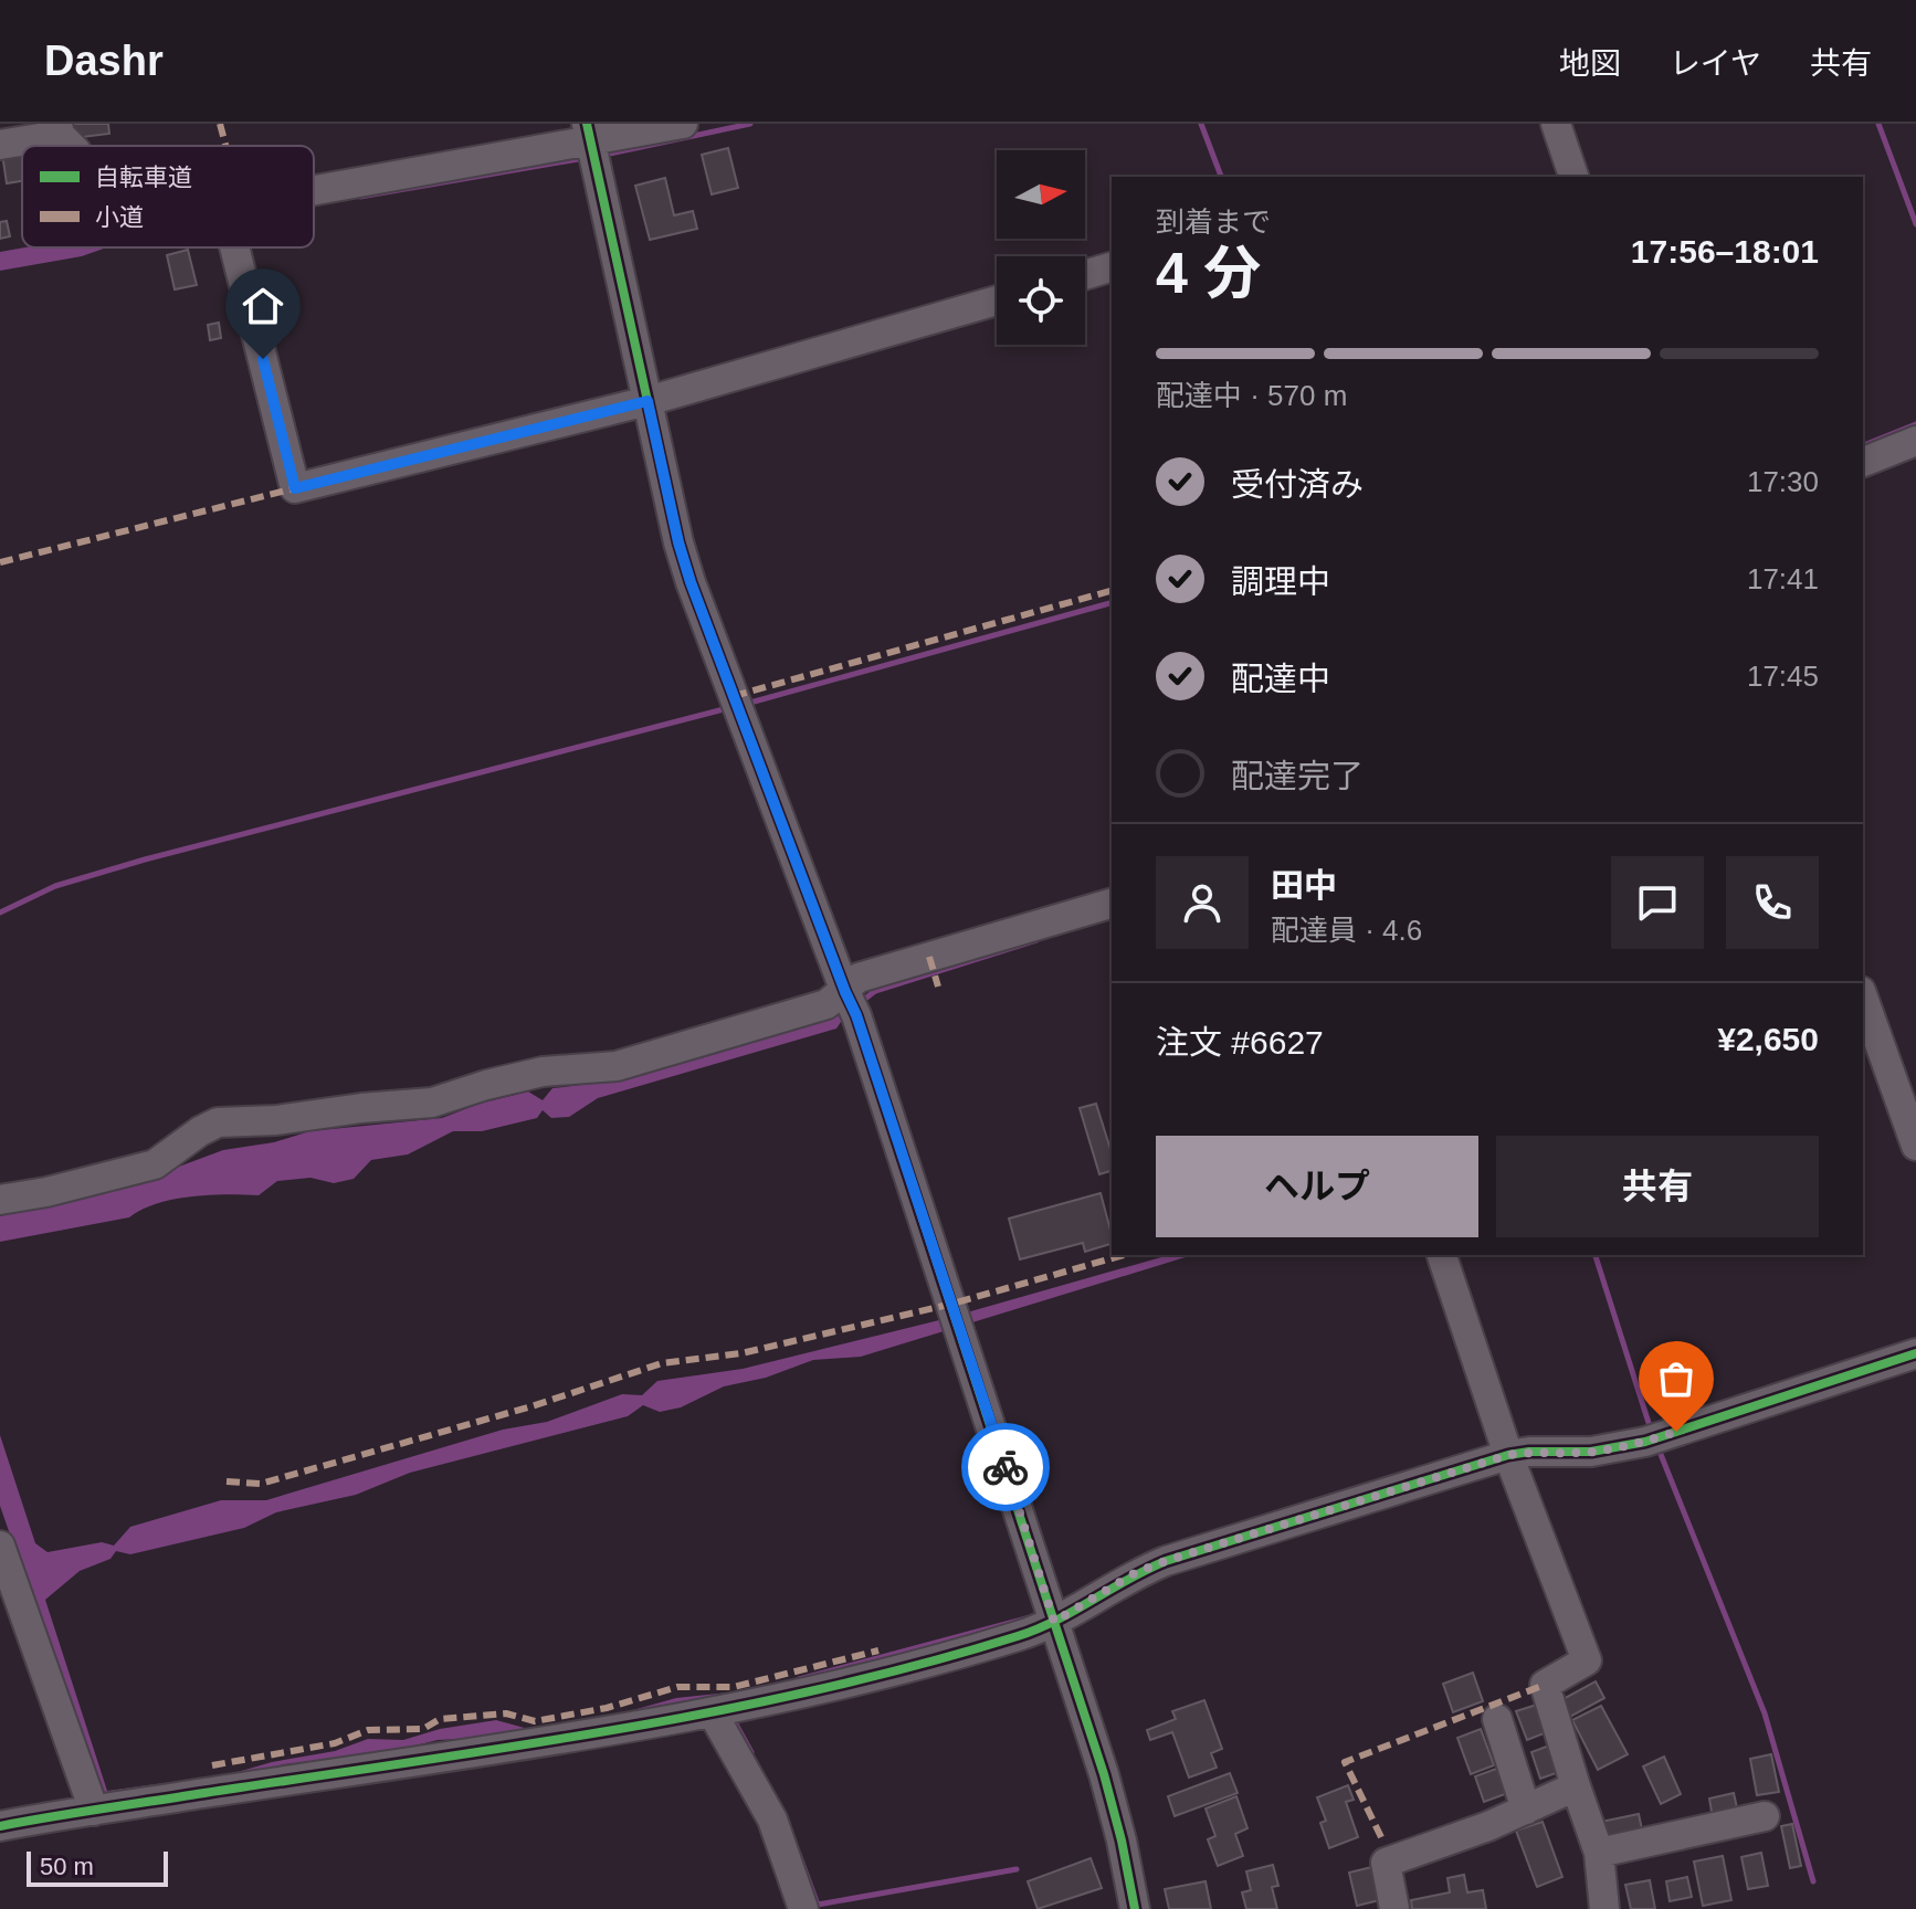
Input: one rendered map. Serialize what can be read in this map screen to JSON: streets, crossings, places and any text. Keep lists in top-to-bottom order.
{
  "legend": ["自転車道", "小道"],
  "scale_bar": "50 m",
  "north": "right",
  "page": {
    "header": "Dashr",
    "nav": ["地図", "レイヤ", "共有"],
    "heading": ["4 分", "到着まで", "17:56–18:01"],
    "panel": [
      "田中",
      "配達員 · 4.6",
      "注文 #6627",
      "¥2,650"
    ],
    "bar": "配達中 · 570 m",
    "list": [
      ["受付済み", "17:30"],
      ["調理中", "17:41"],
      ["配達中", "17:45"],
      "配達完了"
    ],
    "buttons": ["ヘルプ", "共有"],
    "scale": "50 m"
  }
}
